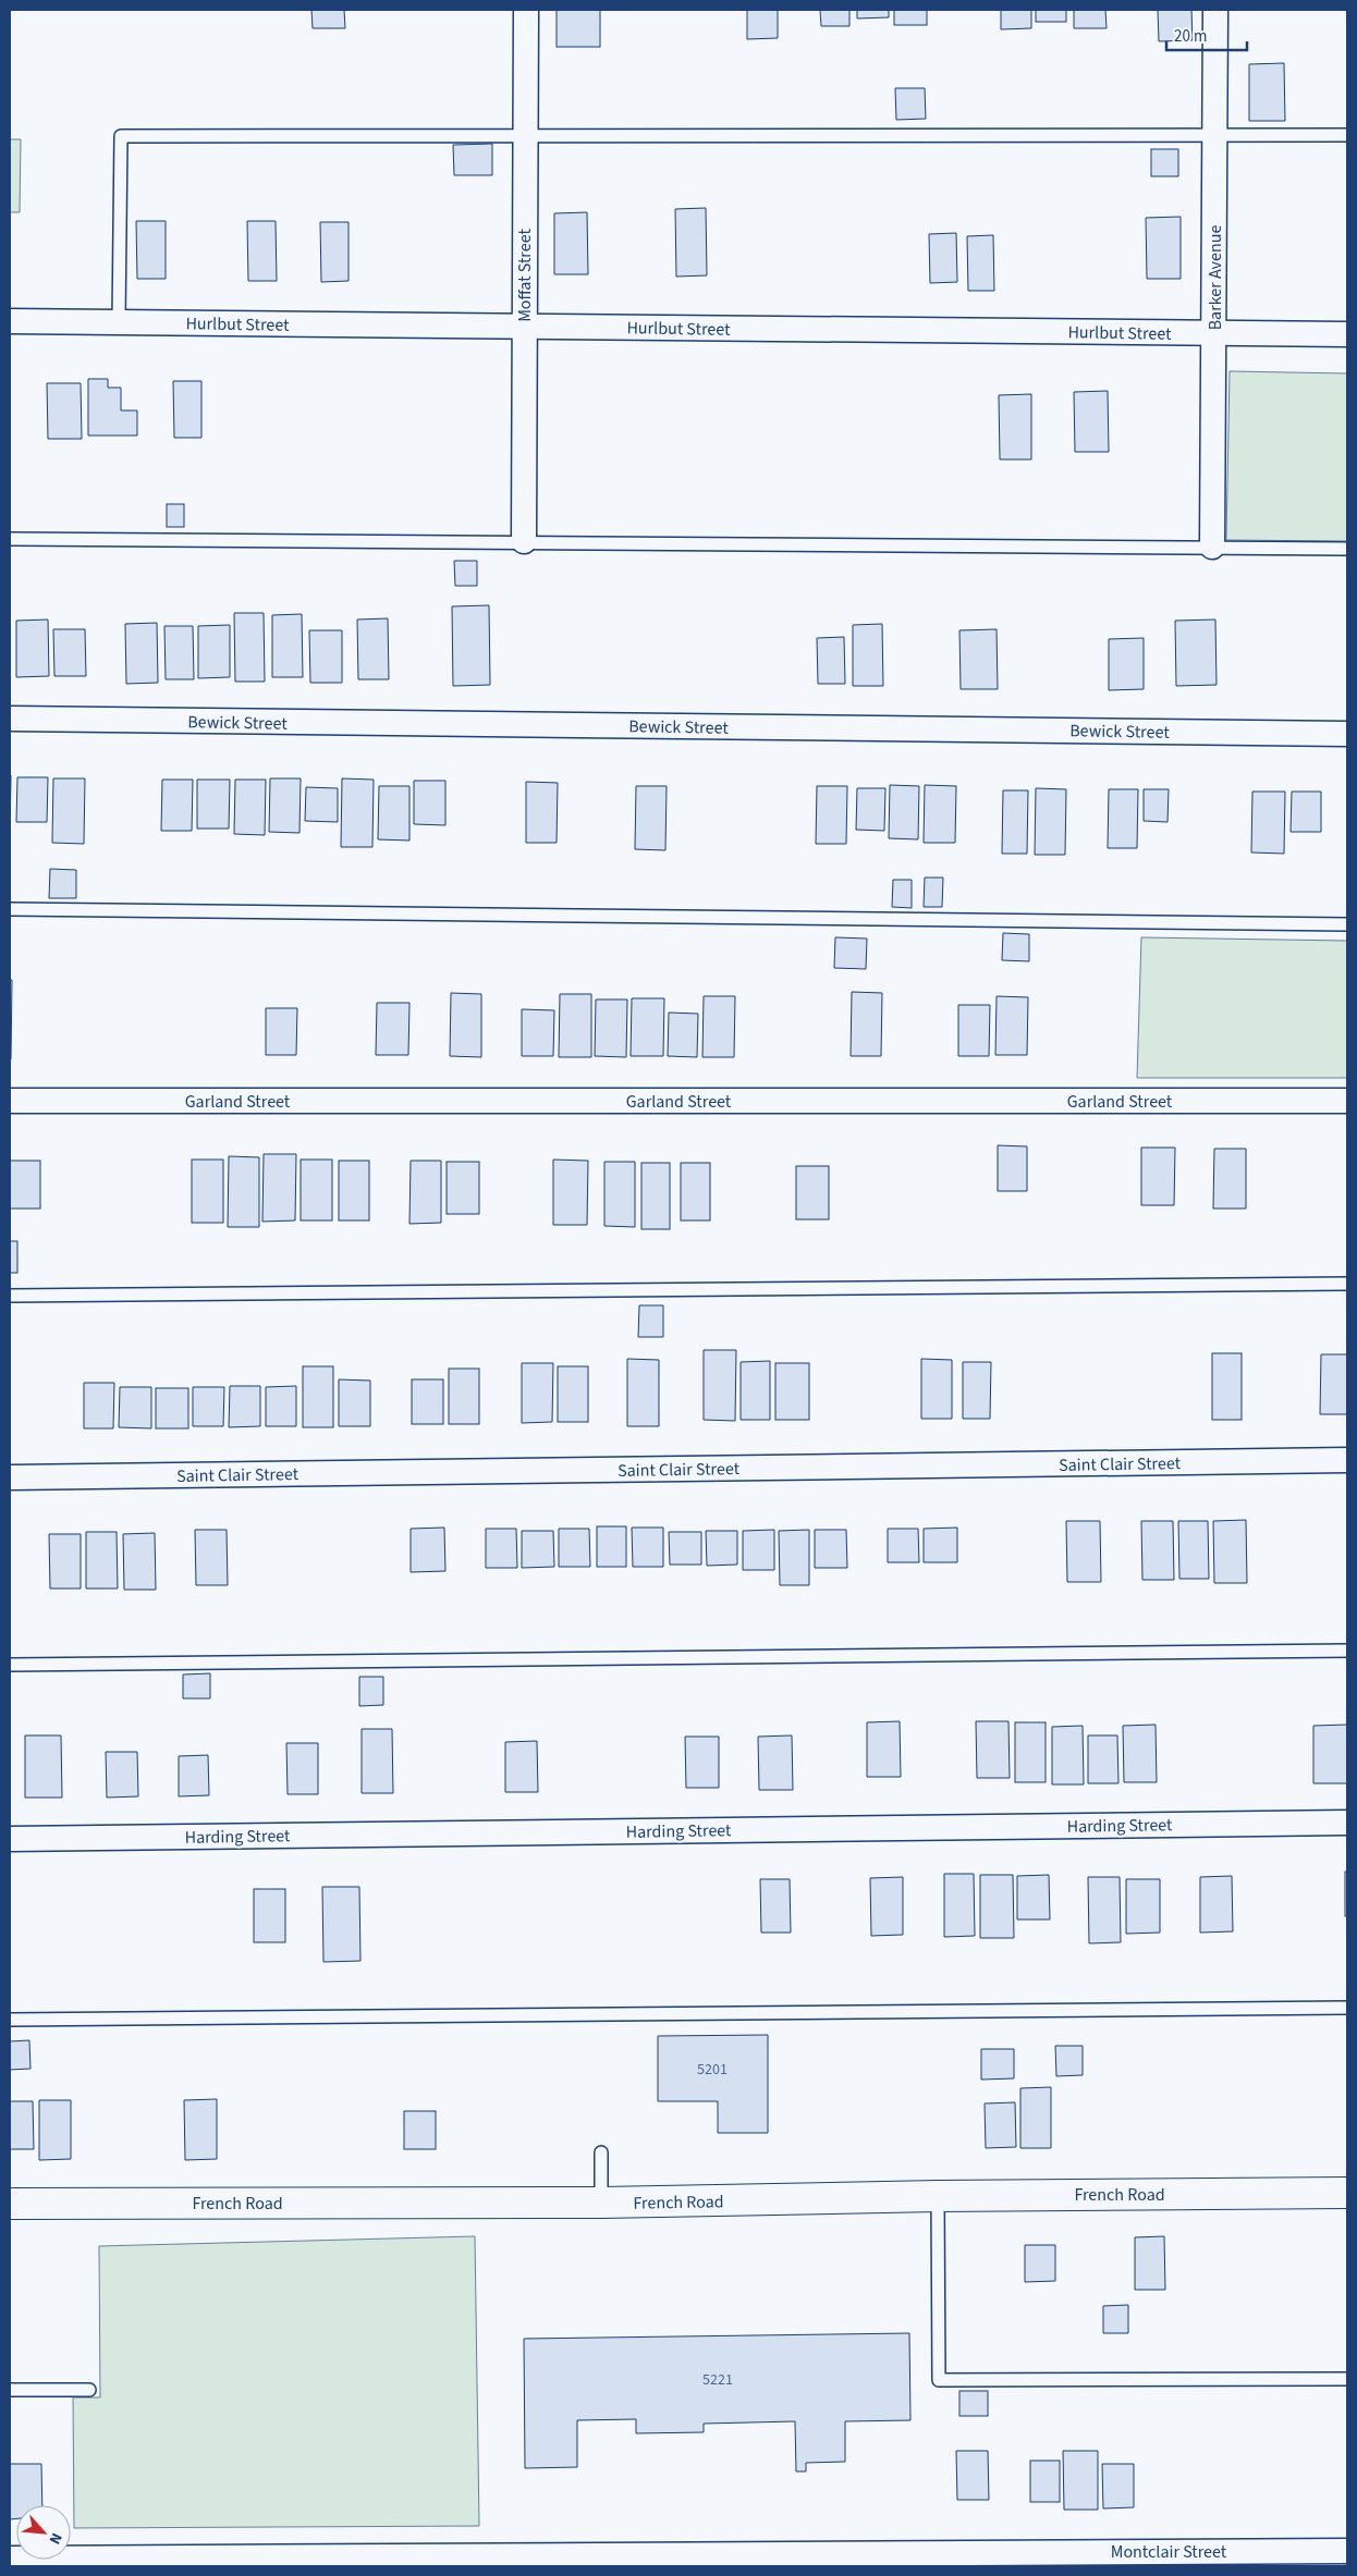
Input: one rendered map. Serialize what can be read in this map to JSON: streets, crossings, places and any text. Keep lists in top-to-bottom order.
{
  "streets": {
    "street": [
      "Moffat Street",
      "Barker Avenue",
      "Hurlbut Street",
      "Bewick Street",
      "Garland Street",
      "Saint Clair Street",
      "Harding Street",
      "French Road",
      "Montclair Street"
    ]
  },
  "crossings": [
    ["Moffat Street", "Hurlbut Street"],
    ["Barker Avenue", "Hurlbut Street"]
  ],
  "house_numbers": ["5201", "5221"],
  "scale_bar": "20 m",
  "north": "bottom right"
}
